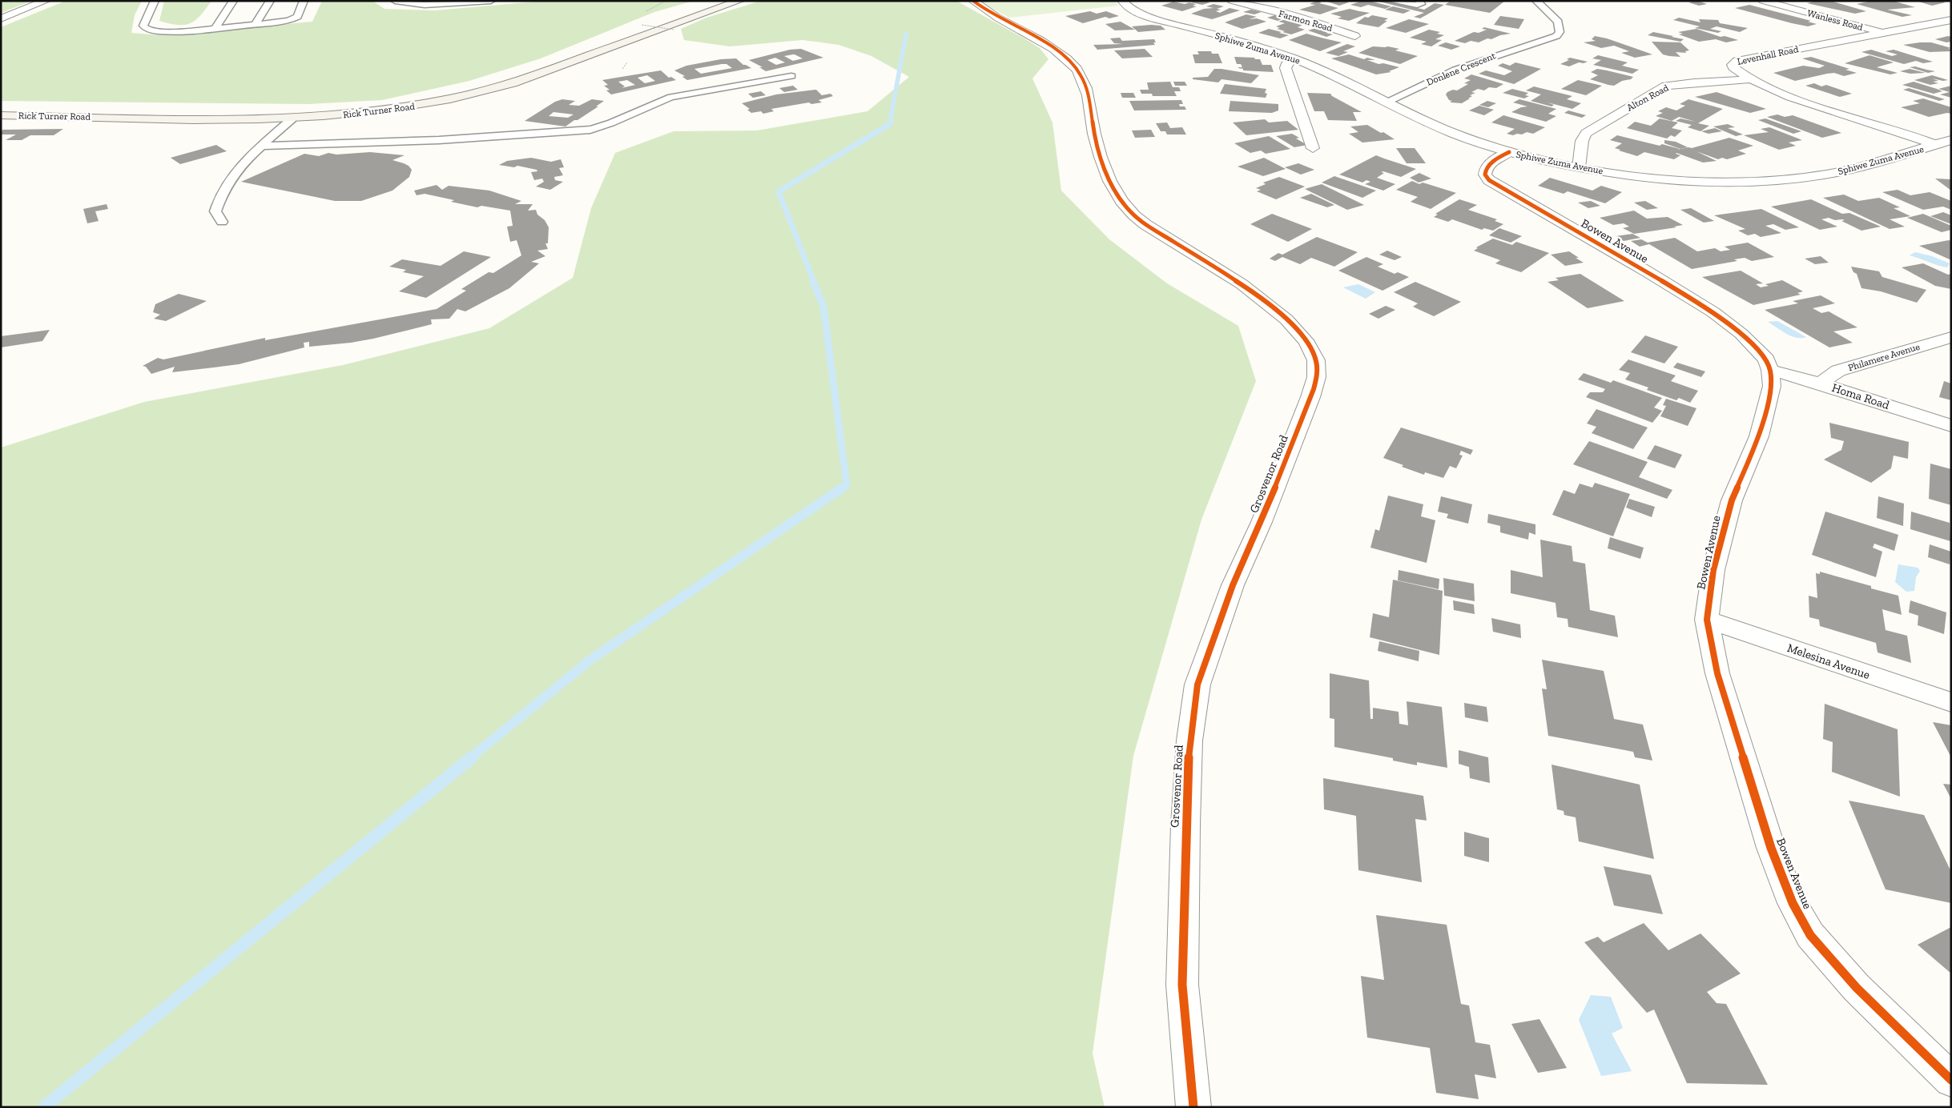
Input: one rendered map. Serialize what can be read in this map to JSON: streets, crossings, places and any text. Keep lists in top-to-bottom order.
{
  "streets": {
    "main road": ["Rick Turner Road"],
    "street": [
      "Wanless Road",
      "Farmon Road",
      "Sphiwe Zuma Avenue",
      "Levenhall Road",
      "Alton Road",
      "Bowen Avenue",
      "Philamere Avenue",
      "Homa Road",
      "Grosvenor Road",
      "Melesina Avenue"
    ],
    "lane": ["Donlene Crescent"]
  },
  "crossings": [
    ["Wanless Road", "Levenhall Road"],
    ["Sphiwe Zuma Avenue", "Levenhall Road"],
    ["Sphiwe Zuma Avenue", "Donlene Crescent"],
    ["Sphiwe Zuma Avenue", "Alton Road"],
    ["Sphiwe Zuma Avenue", "Bowen Avenue"],
    ["Levenhall Road", "Alton Road"],
    ["Bowen Avenue", "Homa Road"],
    ["Bowen Avenue", "Melesina Avenue"],
    ["Philamere Avenue", "Homa Road"]
  ]
}
